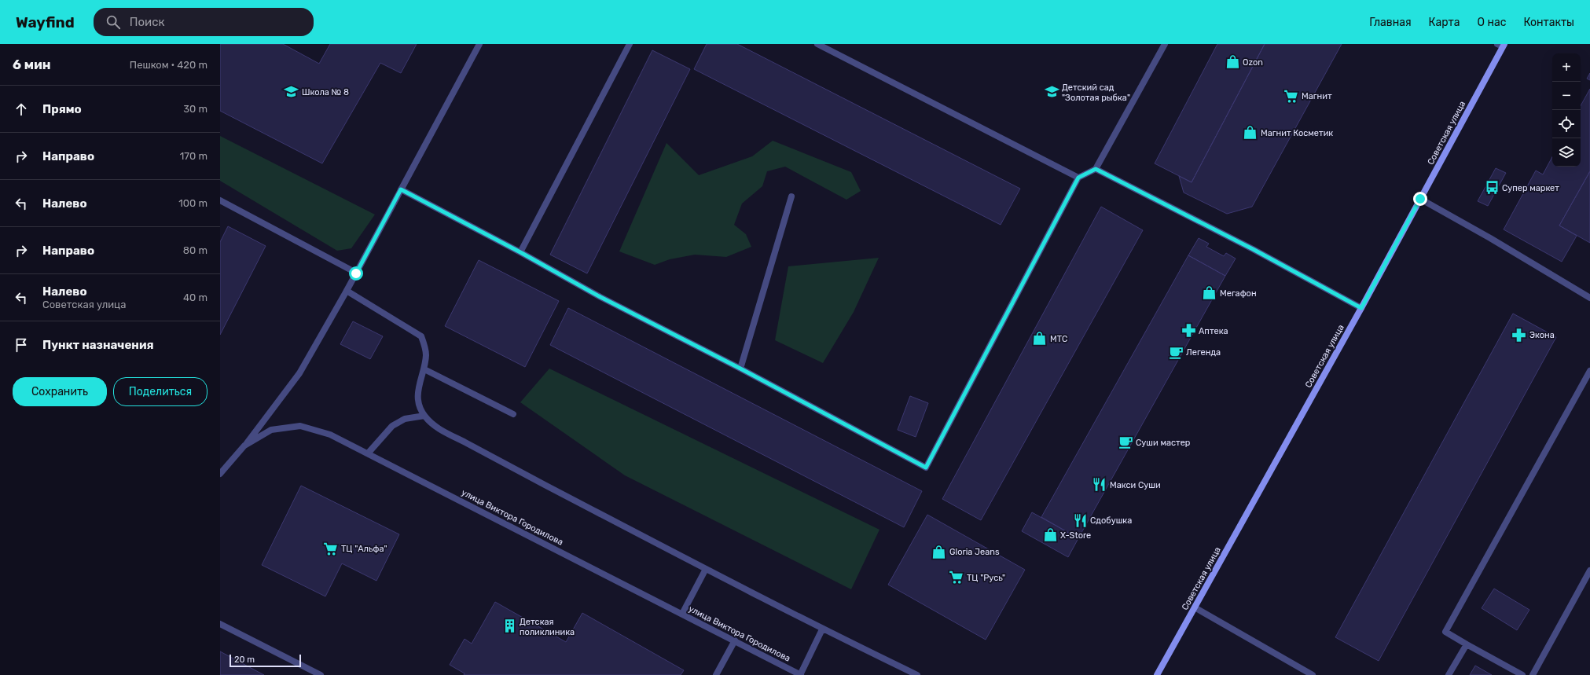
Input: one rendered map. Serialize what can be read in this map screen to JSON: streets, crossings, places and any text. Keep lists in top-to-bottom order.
{
  "streets": {
    "main road": ["Советская улица"],
    "street": ["улица Виктора Городилова"]
  },
  "places": {
    "shop": [
      "Ozon",
      "Магнит Косметик",
      "Мегафон",
      "МТС",
      "X-Store",
      "Gloria Jeans"
    ],
    "school or university": ["Школа № 8", "Детский сад \"Золотая рыбка\""],
    "supermarket": ["Магнит", "ТЦ \"Альфа\"", "ТЦ \"Русь\""],
    "bus stop": ["Супер маркет"],
    "pharmacy": ["Аптека", "Экона"],
    "cafe": ["Легенда", "Суши мастер"],
    "restaurant": ["Макси Суши", "Сдобушка"],
    "building": ["Детская поликлиника"]
  },
  "scale_bar": "20 m",
  "page": {
    "header": "Wayfind",
    "search": "Поиск",
    "nav": [
      "Главная",
      "Карта",
      "О нас",
      "Контакты"
    ],
    "heading": ["6 мин", "Пешком · 420 m"],
    "map_buttons": ["+", "−"],
    "list": [
      ["Прямо", "30 m"],
      ["Направо", "170 m"],
      ["Налево", "100 m"],
      ["Направо", "80 m"],
      ["Налево", "Советская улица", "40 m"],
      "Пункт назначения"
    ],
    "buttons": ["Сохранить", "Поделиться"],
    "scale": "20 m"
  }
}
